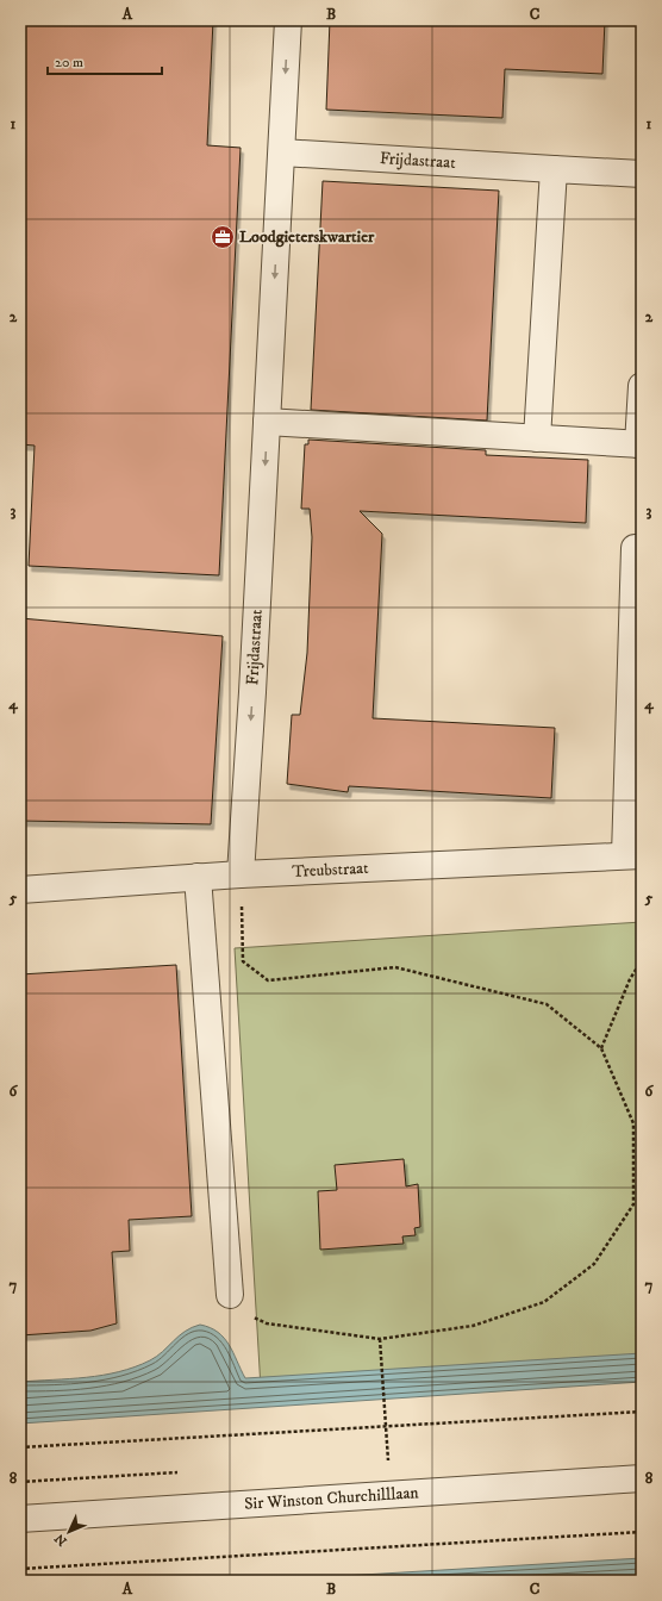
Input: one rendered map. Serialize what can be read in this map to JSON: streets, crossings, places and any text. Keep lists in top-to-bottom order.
{
  "streets": {
    "street": ["Frijdastraat", "Treubstraat", "Sir Winston Churchilllaan"]
  },
  "crossings": [
    ["Frijdastraat", "Treubstraat"]
  ],
  "one_way": ["Frijdastraat"],
  "places": {
    "office": ["Loodgieterskwartier"]
  },
  "scale_bar": "20 m",
  "north": "bottom left",
  "grid": {
    "columns": ["A", "B", "C"],
    "rows": [
      "1",
      "2",
      "3",
      "4",
      "5",
      "6",
      "7",
      "8"
    ]
  }
}
